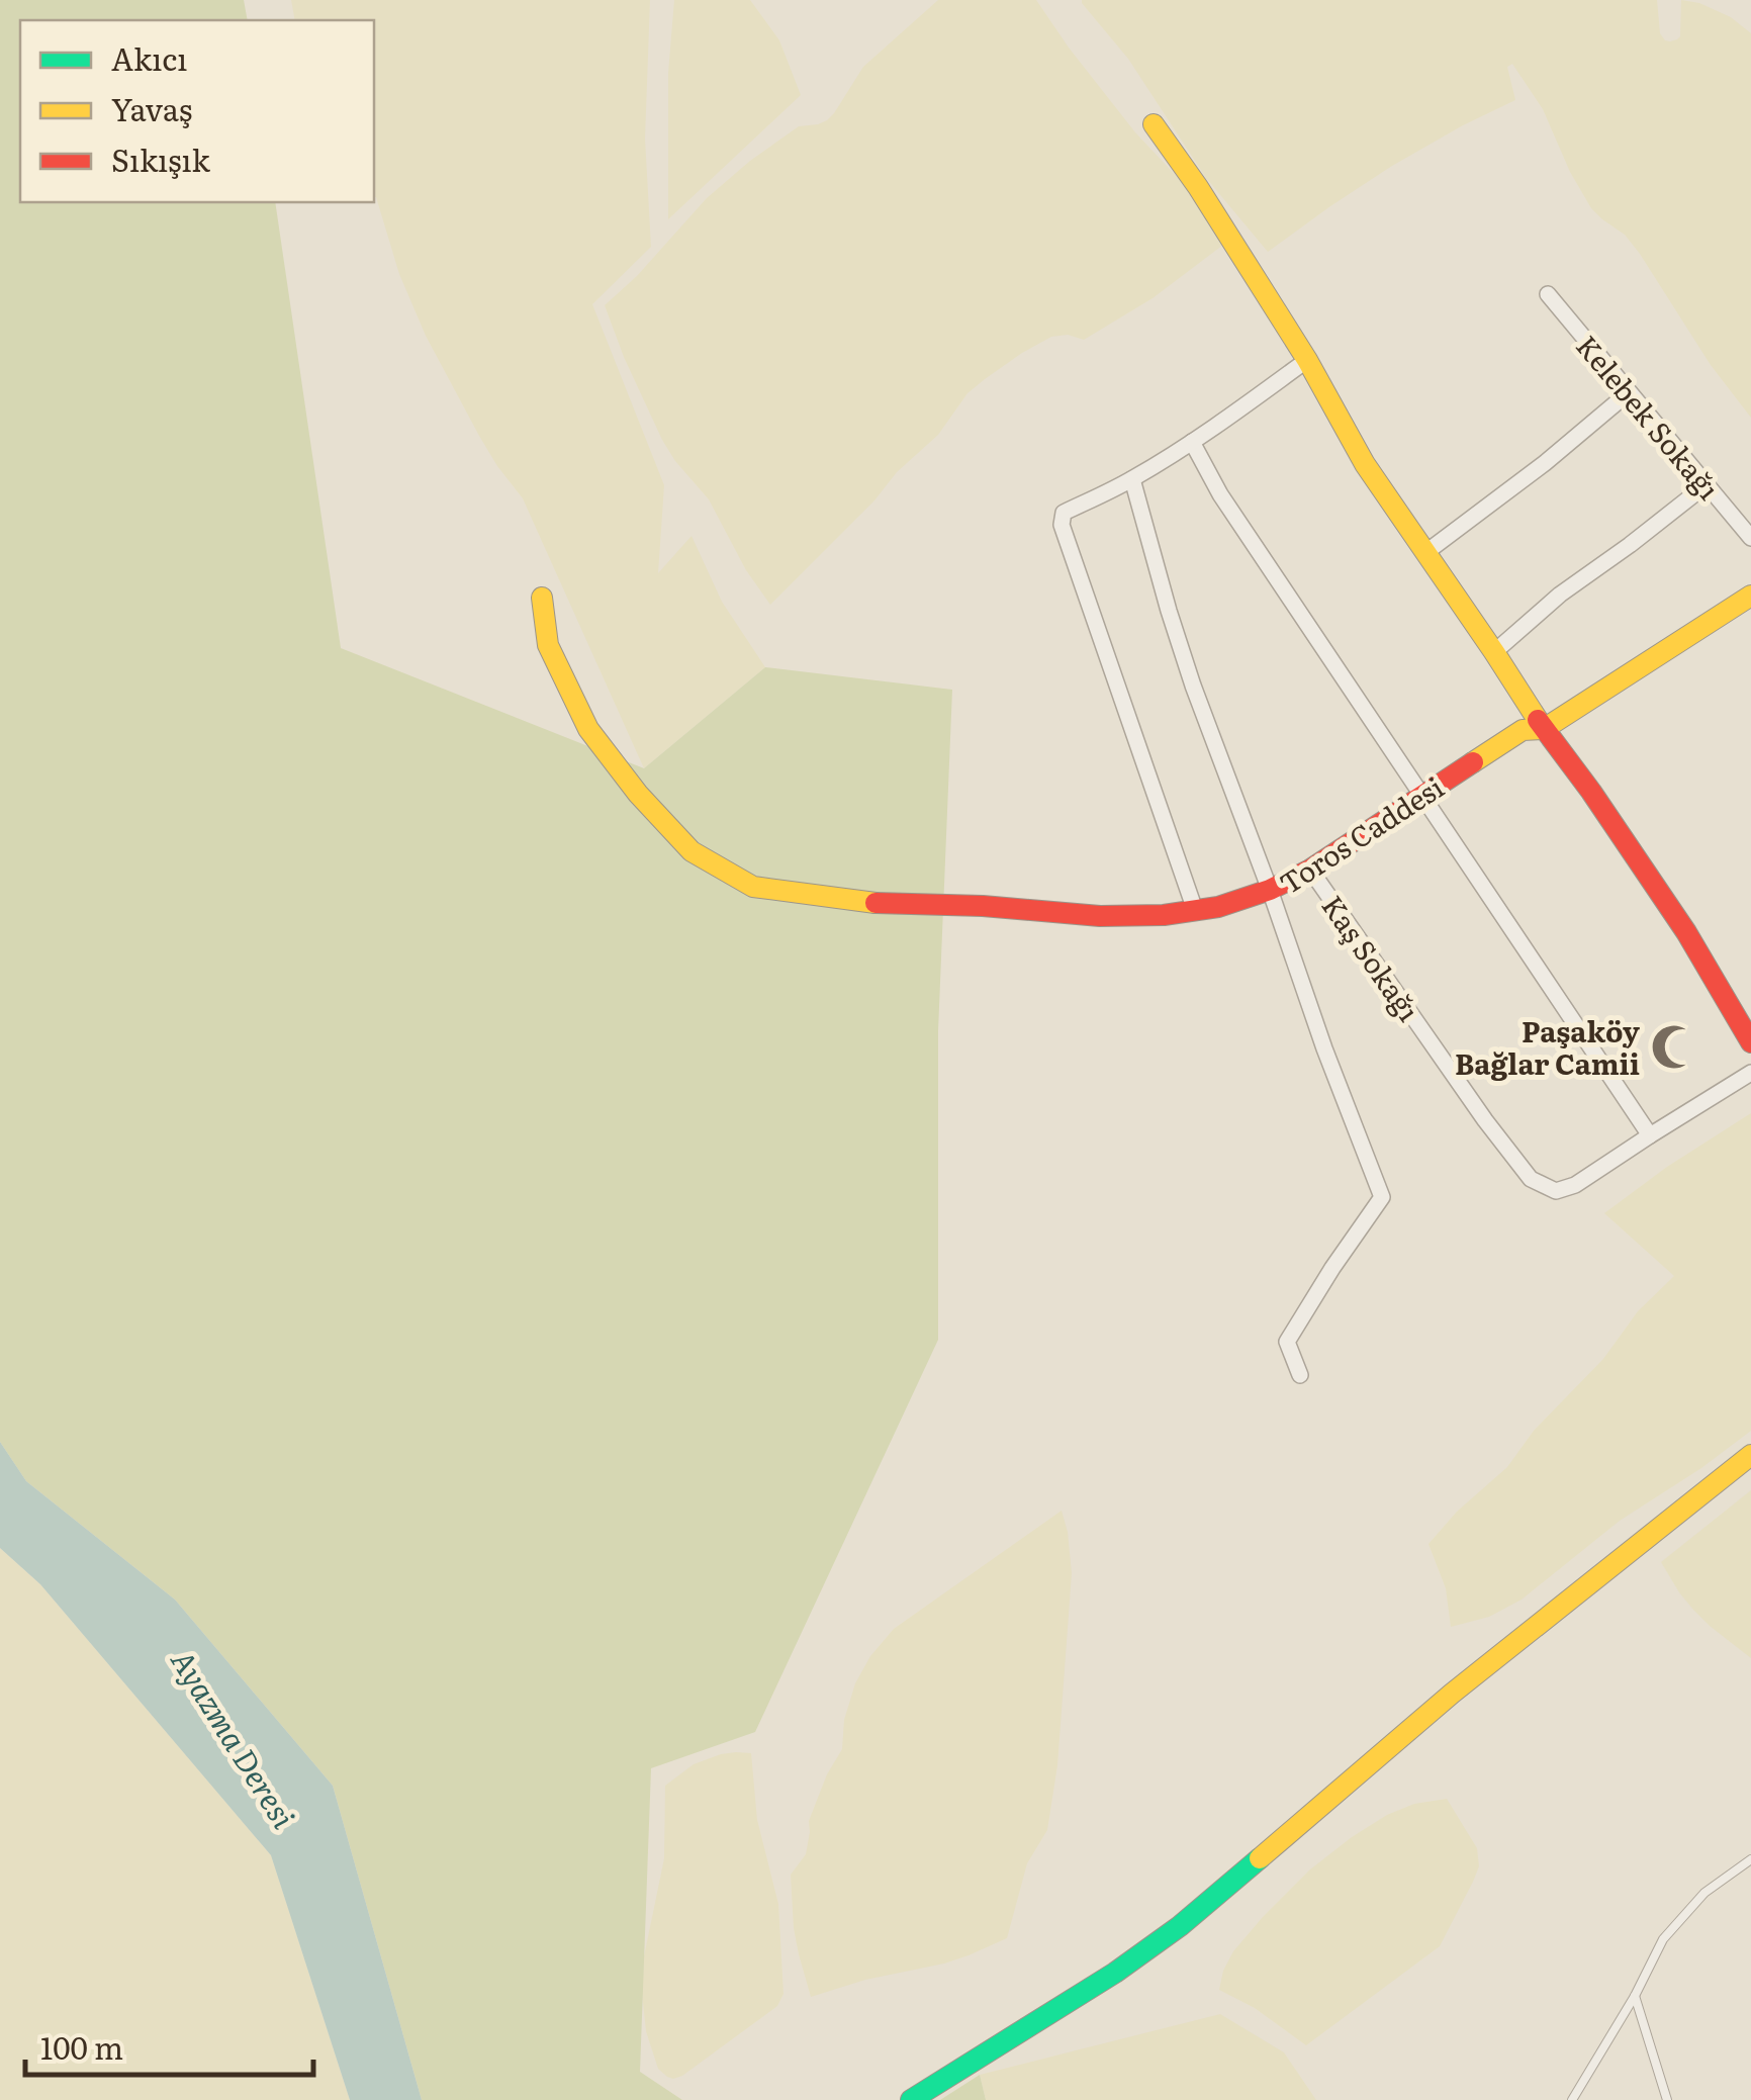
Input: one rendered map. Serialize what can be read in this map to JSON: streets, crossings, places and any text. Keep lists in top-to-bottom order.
{
  "streets": {
    "street": ["Kelebek Sokağı", "Toros Caddesi", "Kaş Sokağı"]
  },
  "crossings": [
    ["Toros Caddesi", "Kaş Sokağı"]
  ],
  "water": ["Ayazma Deresi"],
  "places": {
    "mosque": ["Paşaköy Bağlar Camii"]
  },
  "legend": ["Akıcı", "Yavaş", "Sıkışık"],
  "scale_bar": "100 m"
}
